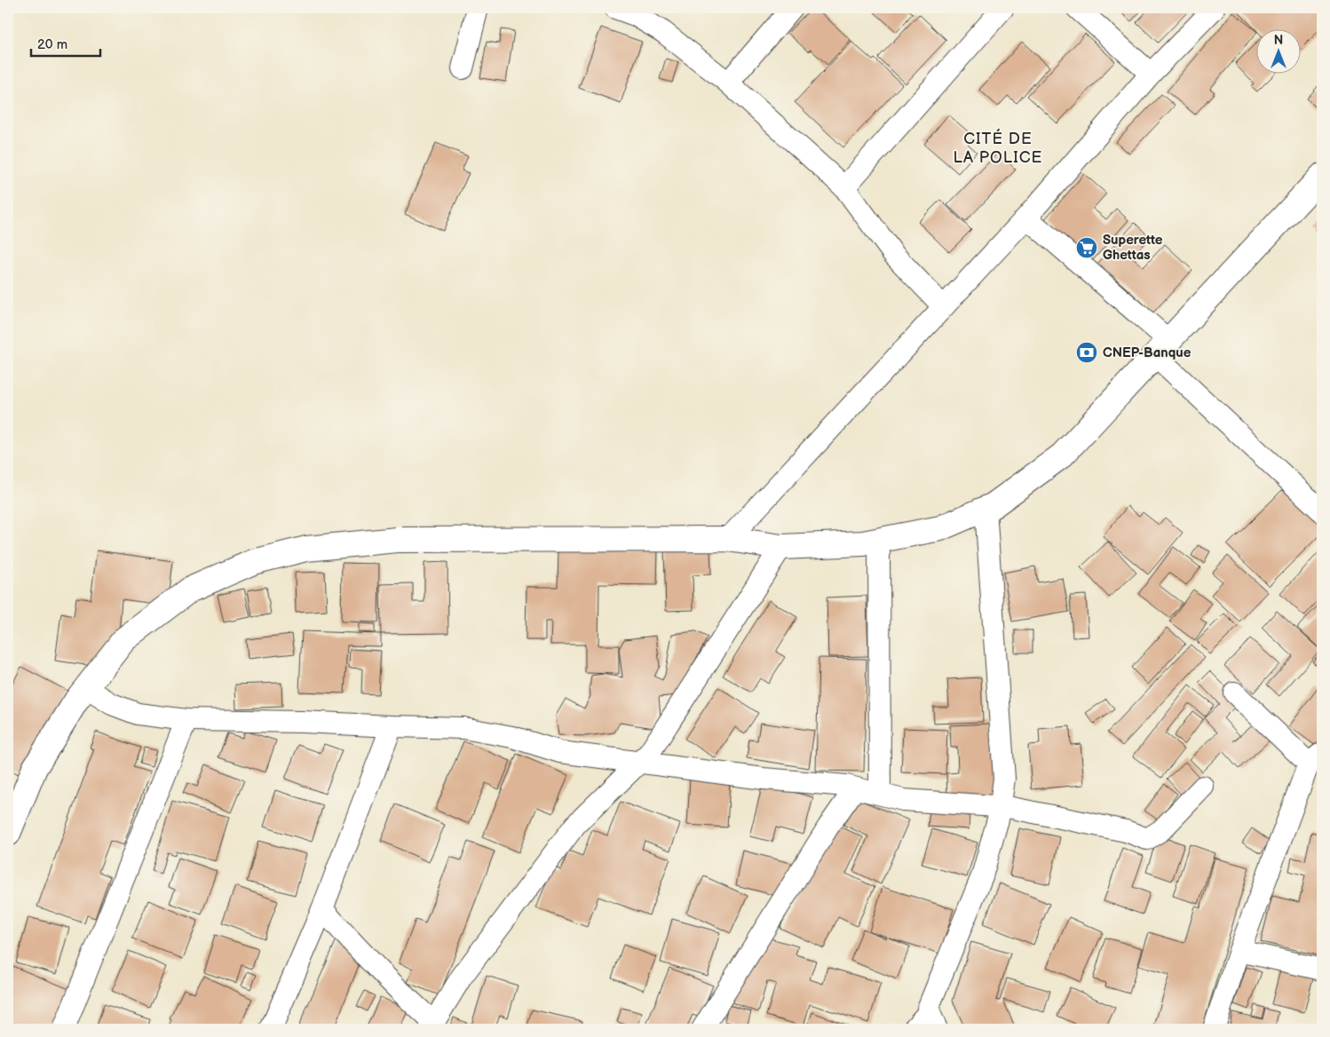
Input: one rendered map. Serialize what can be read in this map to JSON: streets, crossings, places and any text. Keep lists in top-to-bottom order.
{
  "districts": ["CITÉ DE LA POLICE"],
  "places": {
    "supermarket": ["Superette Ghettas"],
    "bank": ["CNEP-Banque"]
  },
  "scale_bar": "20 m",
  "north": "top"
}
